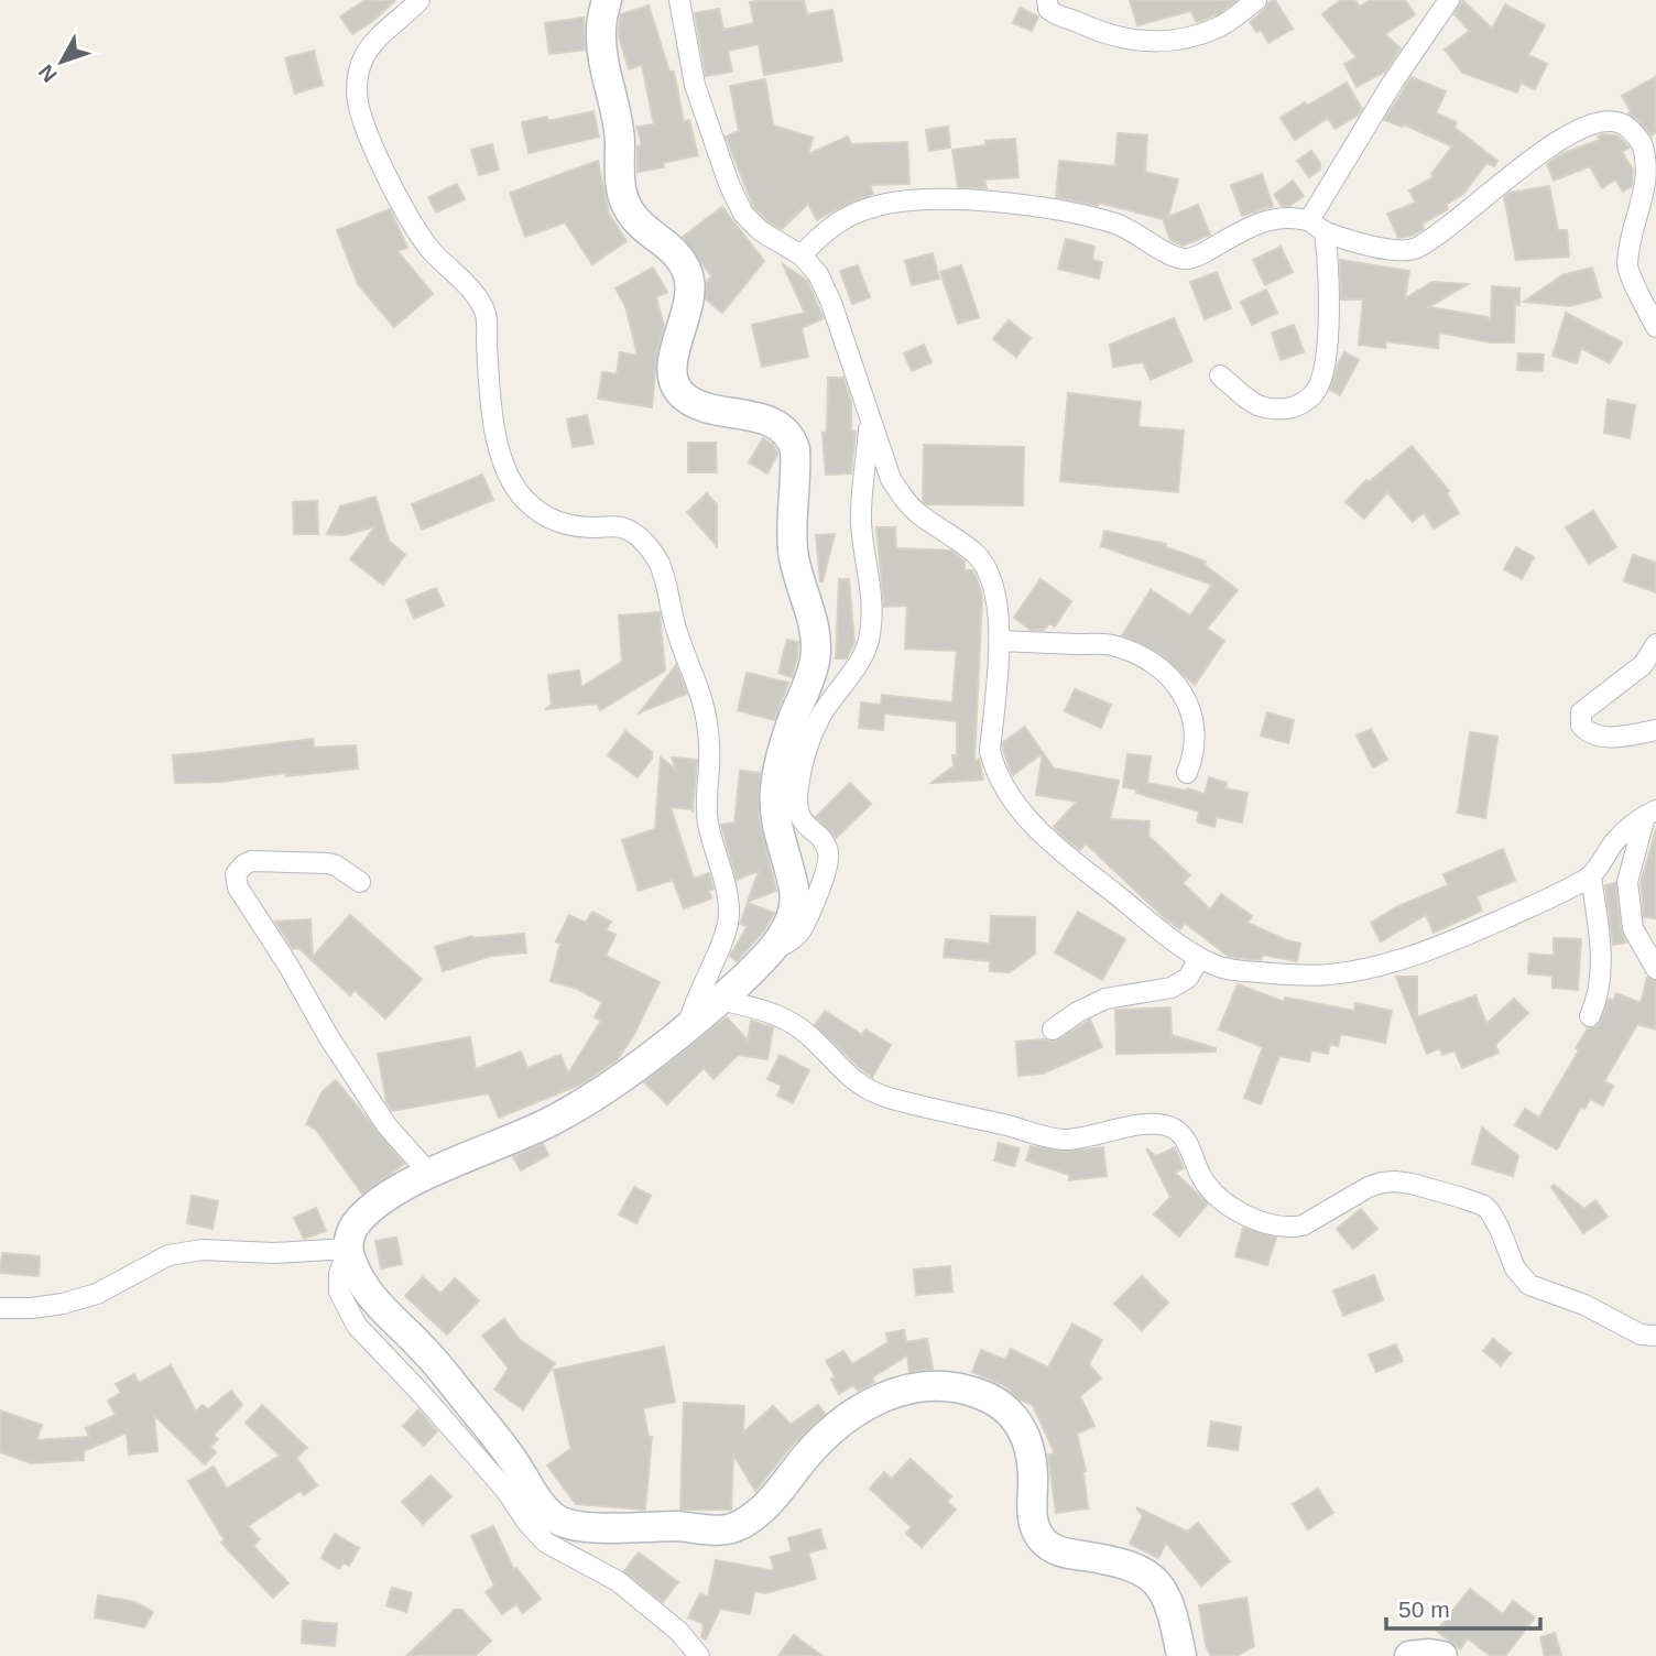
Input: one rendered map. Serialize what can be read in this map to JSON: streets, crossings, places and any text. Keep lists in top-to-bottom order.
{
  "scale_bar": "50 m",
  "north": "bottom left"
}
